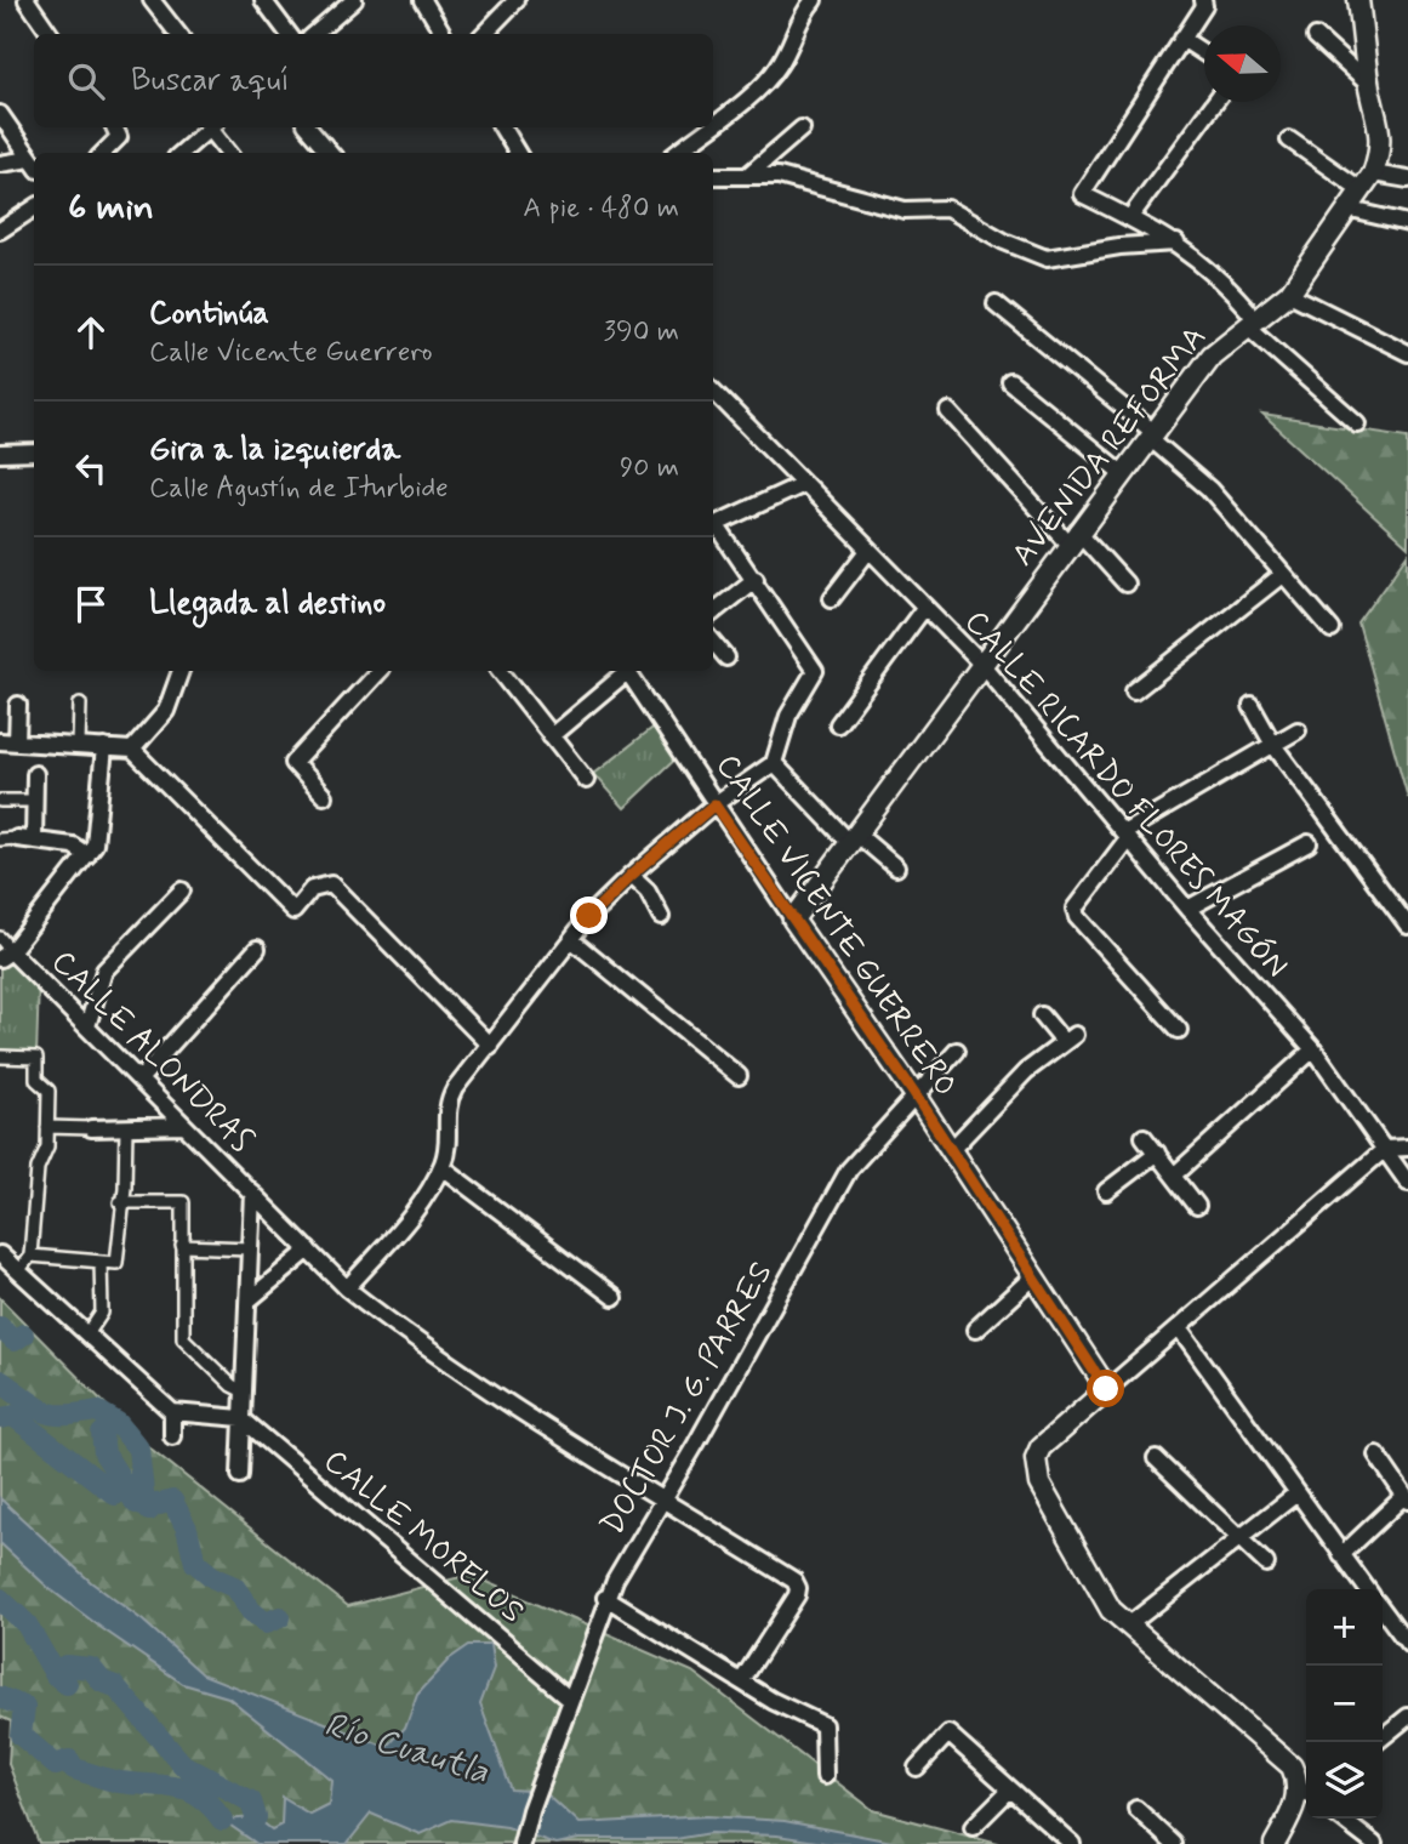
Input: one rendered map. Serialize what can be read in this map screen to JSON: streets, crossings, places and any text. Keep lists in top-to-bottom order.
{
  "streets": {
    "street": [
      "AVENIDA REFORMA",
      "CALLE RICARDO FLORES MAGÓN",
      "CALLE VICENTE GUERRERO",
      "CALLE ALONDRAS",
      "DOCTOR J. G. PARRES",
      "CALLE MORELOS"
    ]
  },
  "crossings": [
    ["AVENIDA REFORMA", "CALLE RICARDO FLORES MAGÓN"],
    ["AVENIDA REFORMA", "CALLE VICENTE GUERRERO"],
    ["CALLE VICENTE GUERRERO", "DOCTOR J. G. PARRES"],
    ["CALLE ALONDRAS", "DOCTOR J. G. PARRES"],
    ["CALLE ALONDRAS", "CALLE MORELOS"],
    ["DOCTOR J. G. PARRES", "CALLE MORELOS"]
  ],
  "water": ["Río Cuautla"],
  "north": "left",
  "page": {
    "search": "Buscar aquí",
    "heading": ["6 min", "A pie · 480 m"],
    "list": [
      ["Continúa", "Calle Vicente Guerrero", "390 m"],
      ["Gira a la izquierda", "Calle Agustín de Iturbide", "90 m"],
      "Llegada al destino"
    ],
    "map_buttons": ["+", "−"]
  }
}
